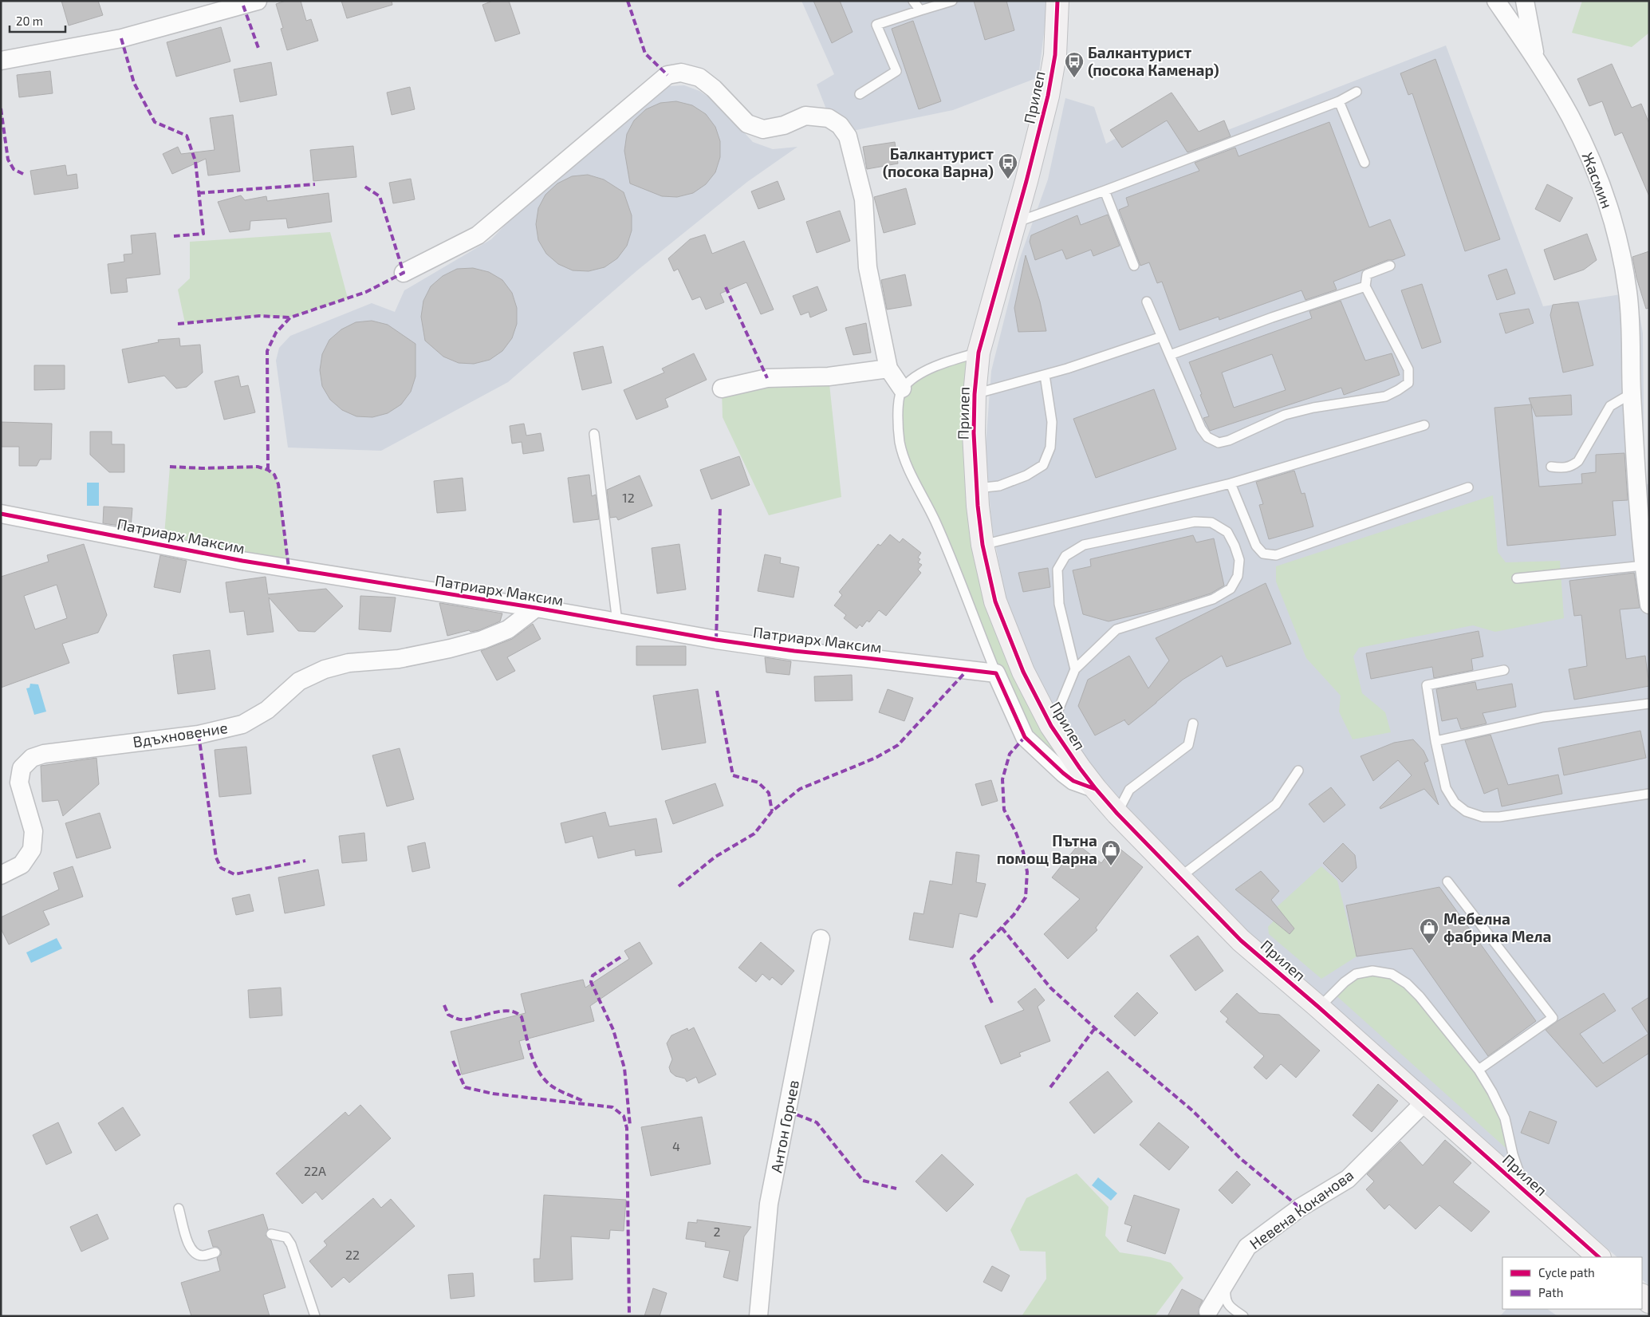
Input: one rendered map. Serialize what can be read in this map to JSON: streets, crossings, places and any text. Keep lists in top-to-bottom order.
{
  "streets": {
    "street": [
      "Прилеп",
      "Жасмин",
      "Патриарх Максим",
      "Вдъхновение",
      "Антон Горчев",
      "Невена Коканова"
    ]
  },
  "crossings": [
    ["Прилеп", "Невена Коканова"],
    ["Патриарх Максим", "Вдъхновение"]
  ],
  "places": {
    "bus stop": ["Балкантурист (посока Каменар)", "Балкантурист (посока Варна)"],
    "shop": ["Пътна помощ Варна", "Мебелна фабрика Мела"]
  },
  "house_numbers": [
    "12",
    "4",
    "22А",
    "2",
    "22"
  ],
  "legend": ["Cycle path", "Path"],
  "scale_bar": "20 m"
}
